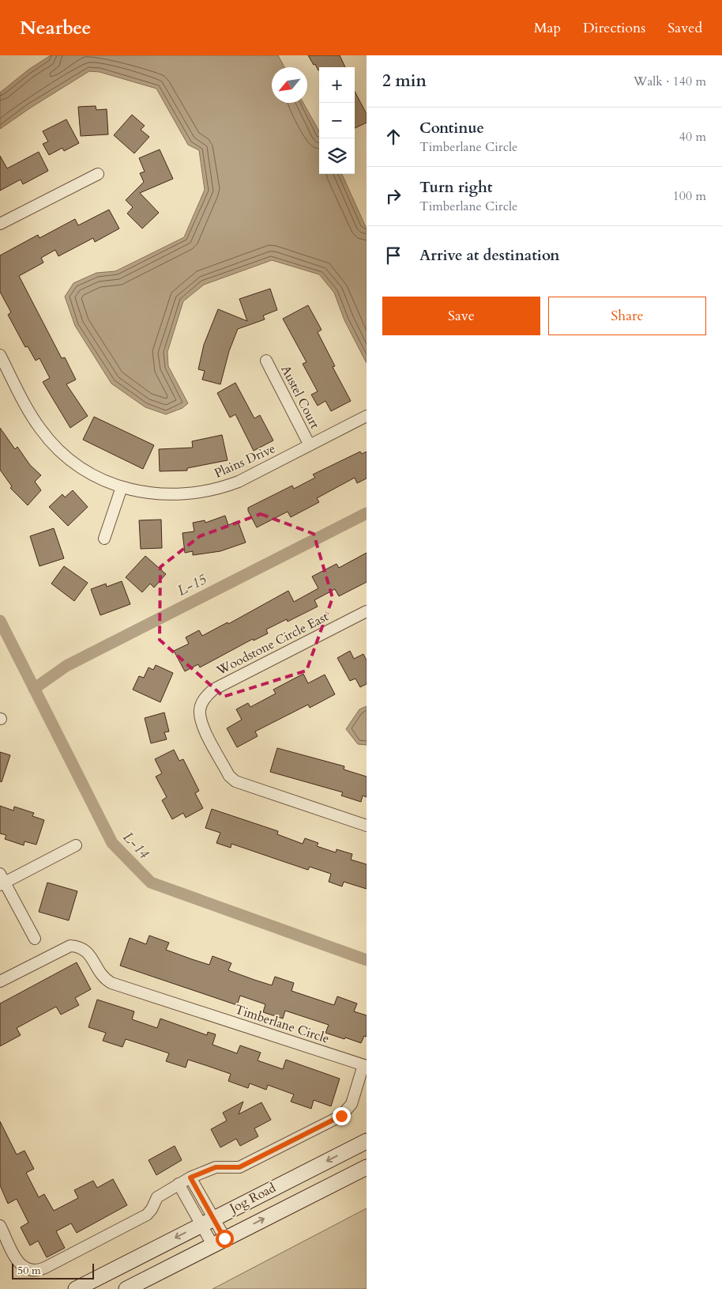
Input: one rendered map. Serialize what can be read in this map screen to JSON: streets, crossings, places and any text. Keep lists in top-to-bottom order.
{
  "streets": {
    "main road": ["Jog Road"],
    "street": [
      "Austel Court",
      "Plains Drive",
      "Woodstone Circle East",
      "Timberlane Circle"
    ]
  },
  "crossings": [
    ["Austel Court", "Plains Drive"]
  ],
  "water": ["L-15", "L-14"],
  "scale_bar": "50 m",
  "north": "bottom left",
  "page": {
    "header": "Nearbee",
    "nav": ["Map", "Directions", "Saved"],
    "heading": ["2 min", "Walk · 140 m"],
    "map_buttons": ["+", "−"],
    "list": [
      ["Continue", "Timberlane Circle", "40 m"],
      ["Turn right", "Timberlane Circle", "100 m"],
      "Arrive at destination"
    ],
    "buttons": ["Save", "Share"],
    "scale": "50 m"
  }
}
